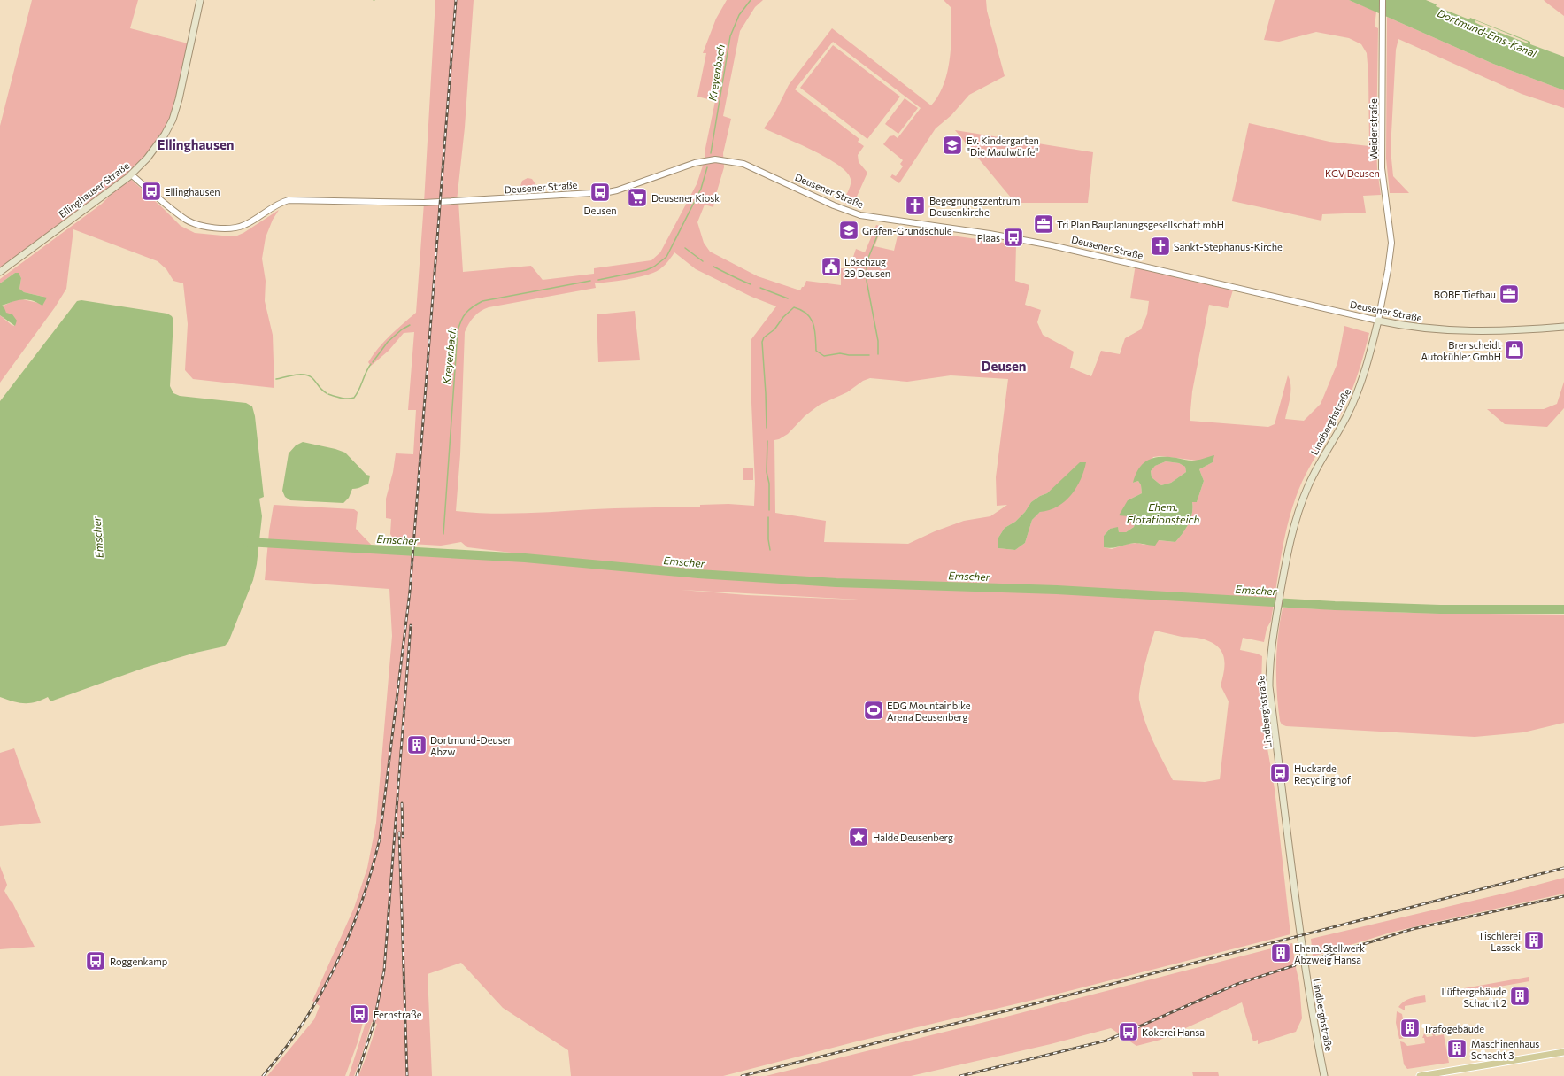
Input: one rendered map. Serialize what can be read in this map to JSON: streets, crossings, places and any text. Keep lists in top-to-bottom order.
{
  "streets": {
    "main road": ["Deusener Straße", "Ellinghauser Straße", "Lindberghstraße"],
    "street": ["Weidenstraße"]
  },
  "crossings": [
    ["Weidenstraße", "Deusener Straße"],
    ["Weidenstraße", "Lindberghstraße"],
    ["Deusener Straße", "Ellinghauser Straße"],
    ["Deusener Straße", "Lindberghstraße"]
  ],
  "districts": ["Ellinghausen", "Deusen"],
  "water": [
    "Dortmund-Ems-Kanal",
    "Kreyenbach",
    "Ehem. Flotationsteich",
    "Emscher"
  ],
  "parks": ["KGV Deusen"],
  "places": {
    "school or university": ["Ev. Kindergarten \"Die Maulwürfe\"", "Grafen-Grundschule"],
    "bus stop": [
      "Ellinghausen",
      "Deusen",
      "Plaas",
      "Huckarde Recyclinghof",
      "Roggenkamp",
      "Fernstraße",
      "Kokerei Hansa"
    ],
    "supermarket": ["Deusener Kiosk"],
    "church": ["Begegnungszentrum Deusenkirche", "Sankt-Stephanus-Kirche"],
    "office": ["Tri Plan Bauplanungsgesellschaft mbH", "BOBE Tiefbau"],
    "public building": ["Löschzug 29 Deusen"],
    "shop": ["Brenscheidt Autokühler GmbH"],
    "sports": ["EDG Mountainbike Arena Deusenberg"],
    "building": [
      "Dortmund-Deusen Abzw",
      "Tischlerei Lassek",
      "Ehem. Stellwerk Abzweig Hansa",
      "Lüftergebäude Schacht 2",
      "Trafogebäude",
      "Maschinenhaus Schacht 3"
    ],
    "place": ["Halde Deusenberg"]
  }
}
